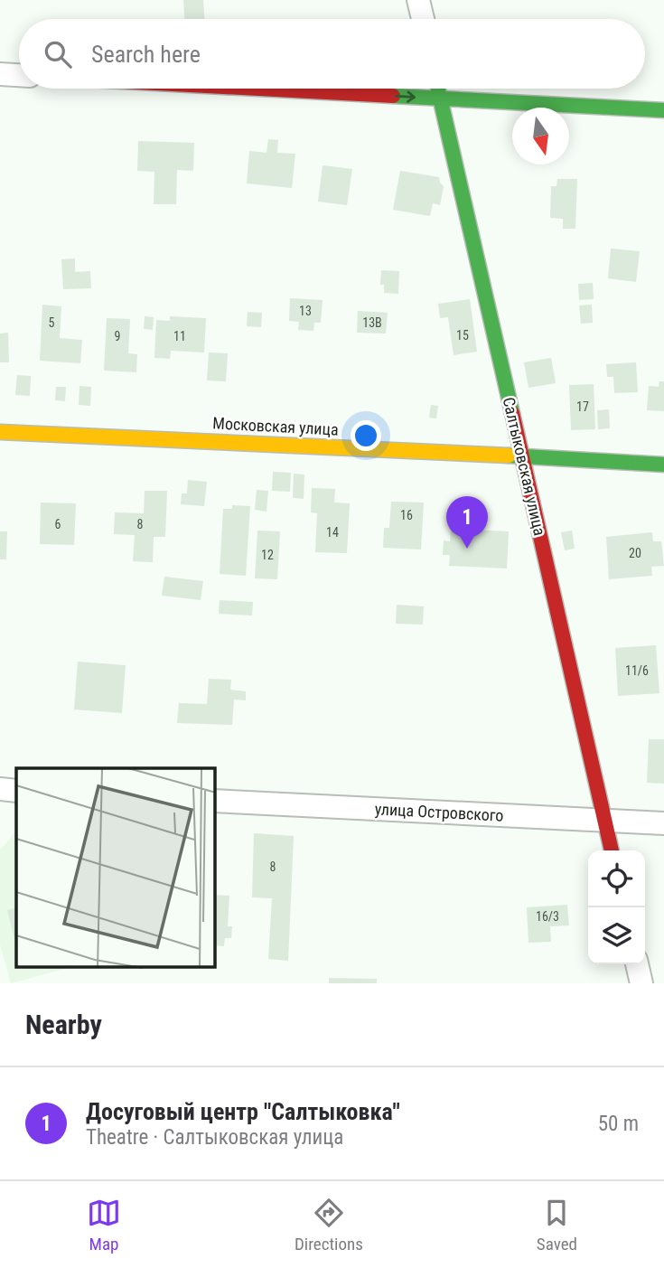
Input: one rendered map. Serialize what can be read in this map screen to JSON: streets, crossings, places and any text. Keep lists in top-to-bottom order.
{
  "streets": {
    "street": ["Московская улица", "Салтыковская улица", "улица Островского"]
  },
  "crossings": [
    ["Московская улица", "Салтыковская улица"],
    ["Салтыковская улица", "улица Островского"]
  ],
  "house_numbers": [
    "13",
    "5",
    "13В",
    "15",
    "9",
    "11",
    "17",
    "16",
    "6",
    "8",
    "14",
    "20",
    "12",
    "11/6",
    "8",
    "16/3"
  ],
  "north": "bottom",
  "page": {
    "search": "Search here",
    "pins": "1",
    "heading": "Nearby",
    "list": [
      {
        "mark": "1",
        "name": "Досуговый центр \"Салтыковка\"",
        "note": "Theatre · Салтыковская улица",
        "value": "50 m"
      }
    ],
    "nav": ["Map", "Directions", "Saved"]
  }
}
